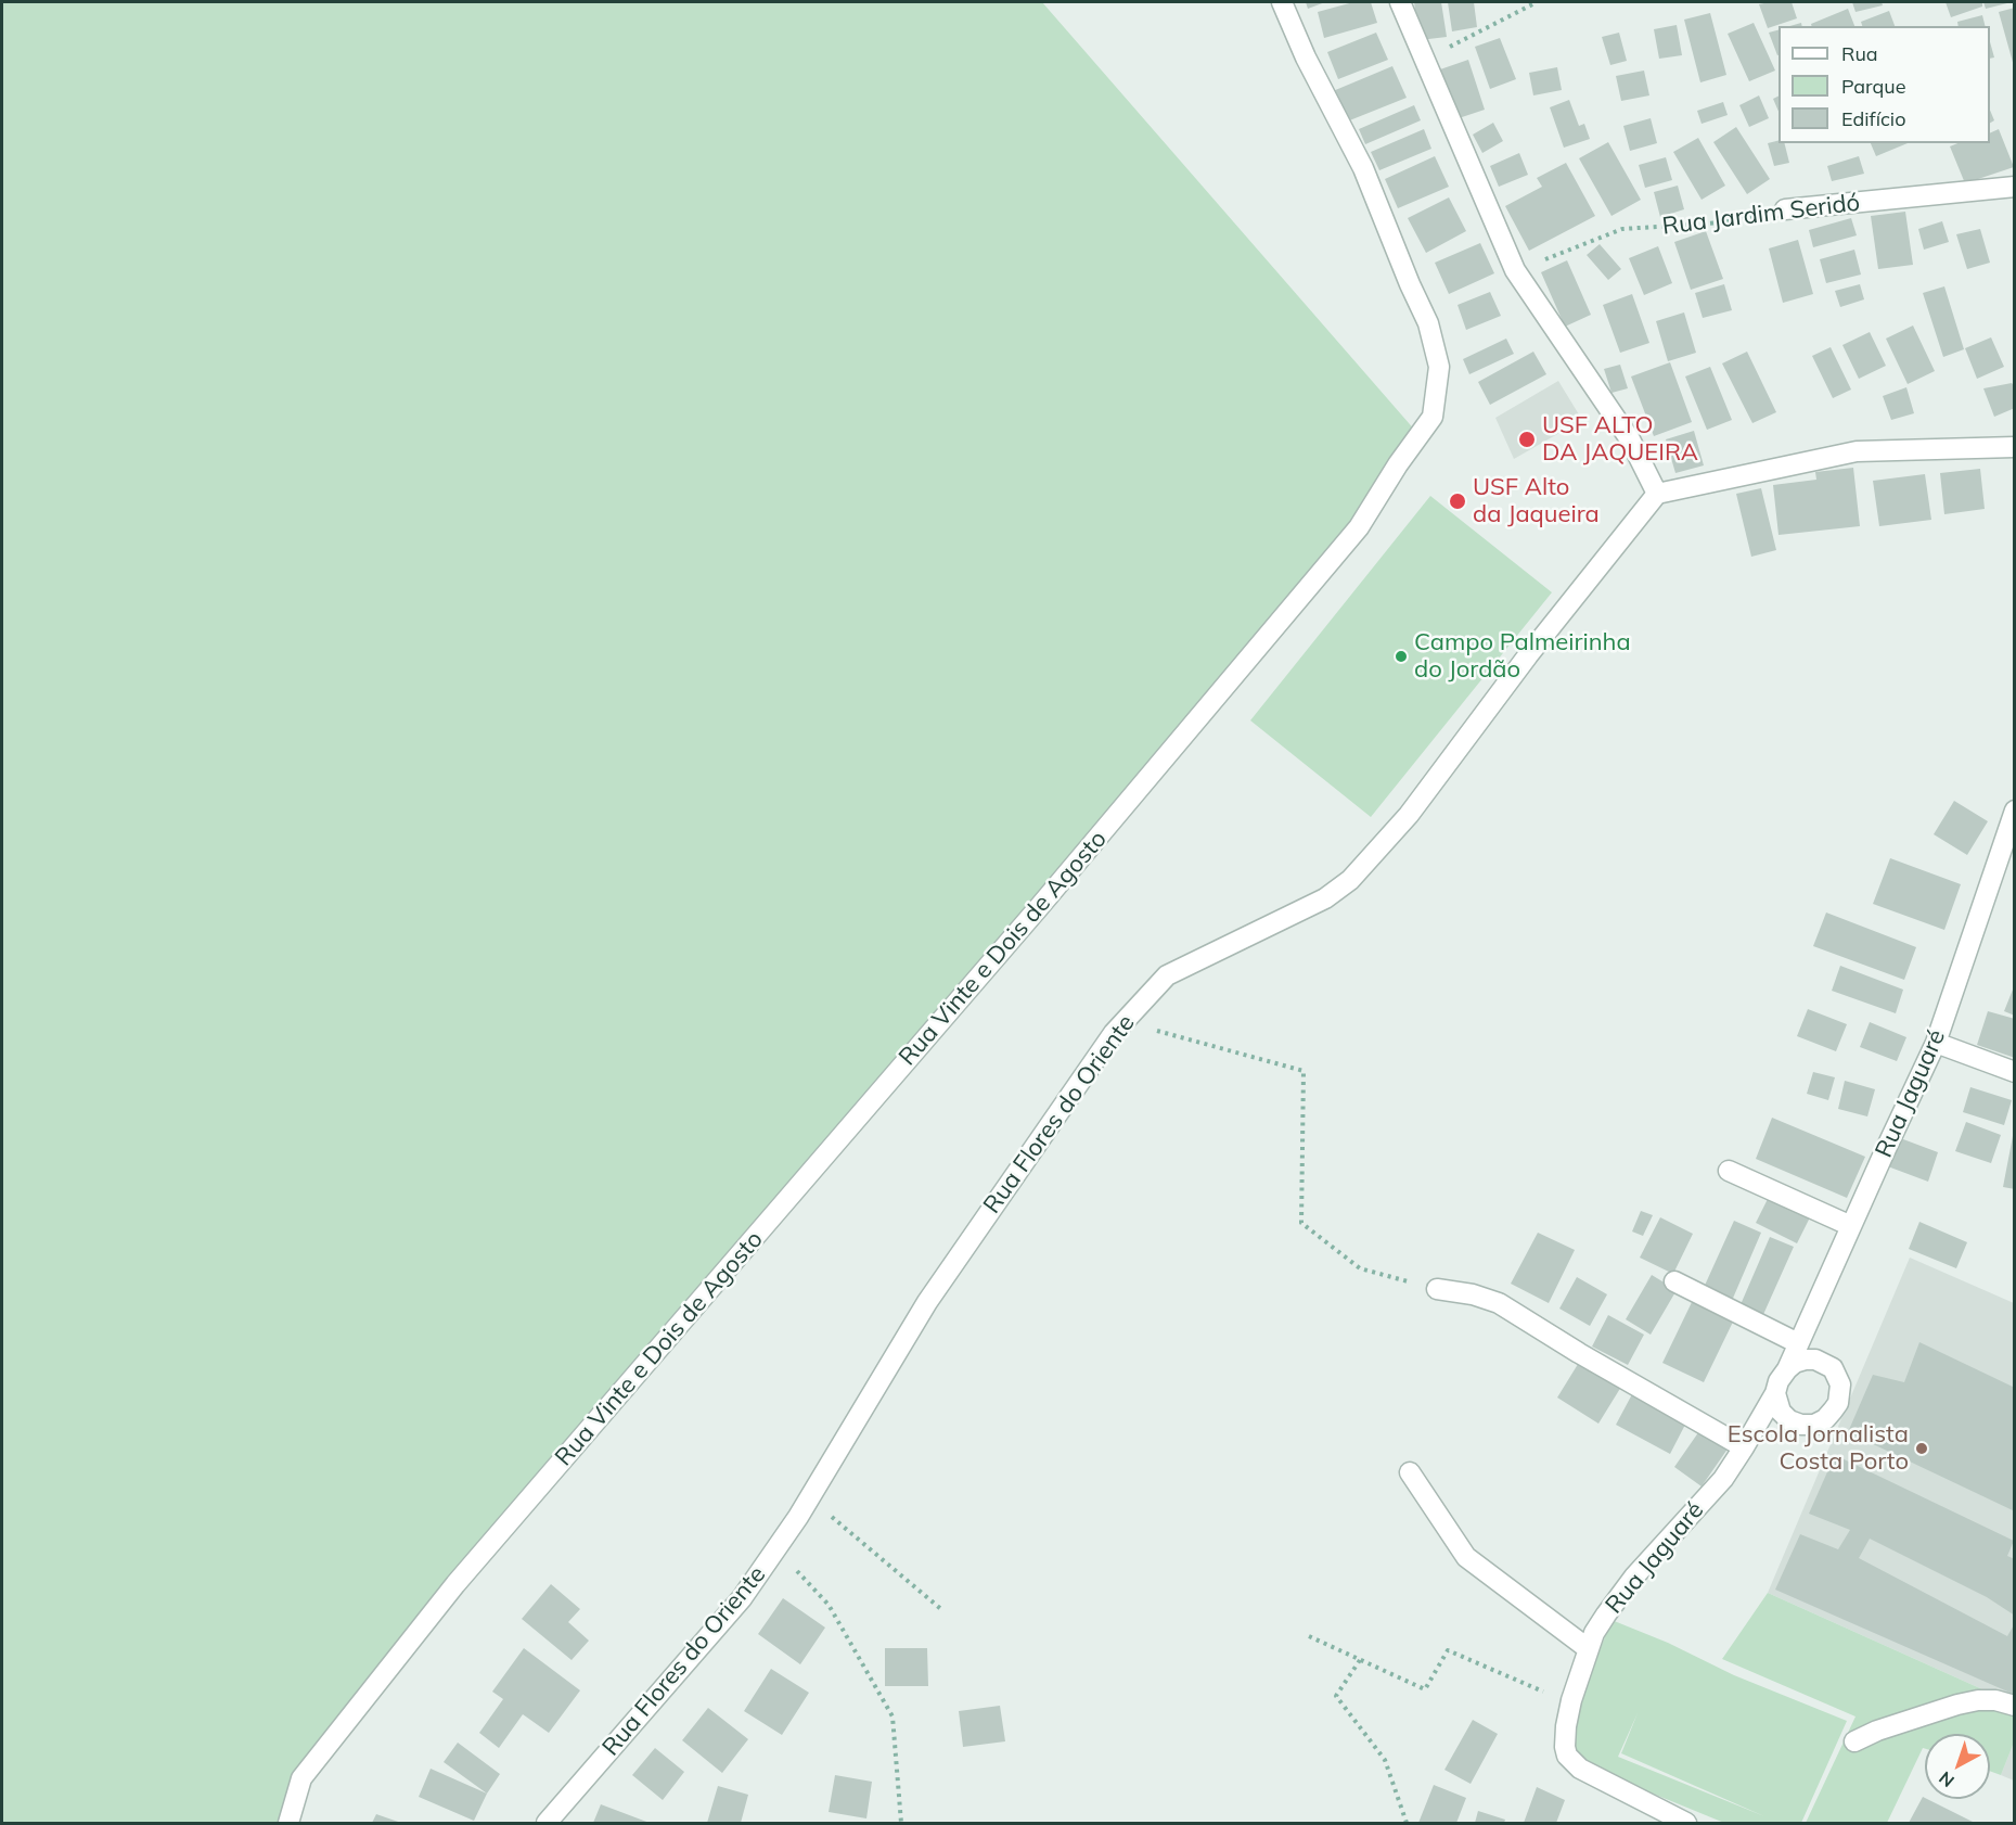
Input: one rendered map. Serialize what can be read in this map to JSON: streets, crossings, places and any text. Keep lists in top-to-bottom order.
{
  "streets": {
    "street": [
      "Rua Jardim Seridó",
      "Rua Vinte e Dois de Agosto",
      "Rua Jaguaré",
      "Rua Flores do Oriente"
    ]
  },
  "places": [
    "USF ALTO DA JAQUEIRA",
    "USF Alto da Jaqueira",
    "Campo Palmeirinha do Jordão",
    "Escola Jornalista Costa Porto"
  ],
  "legend": ["Rua", "Parque", "Edifício"],
  "north": "bottom left"
}
